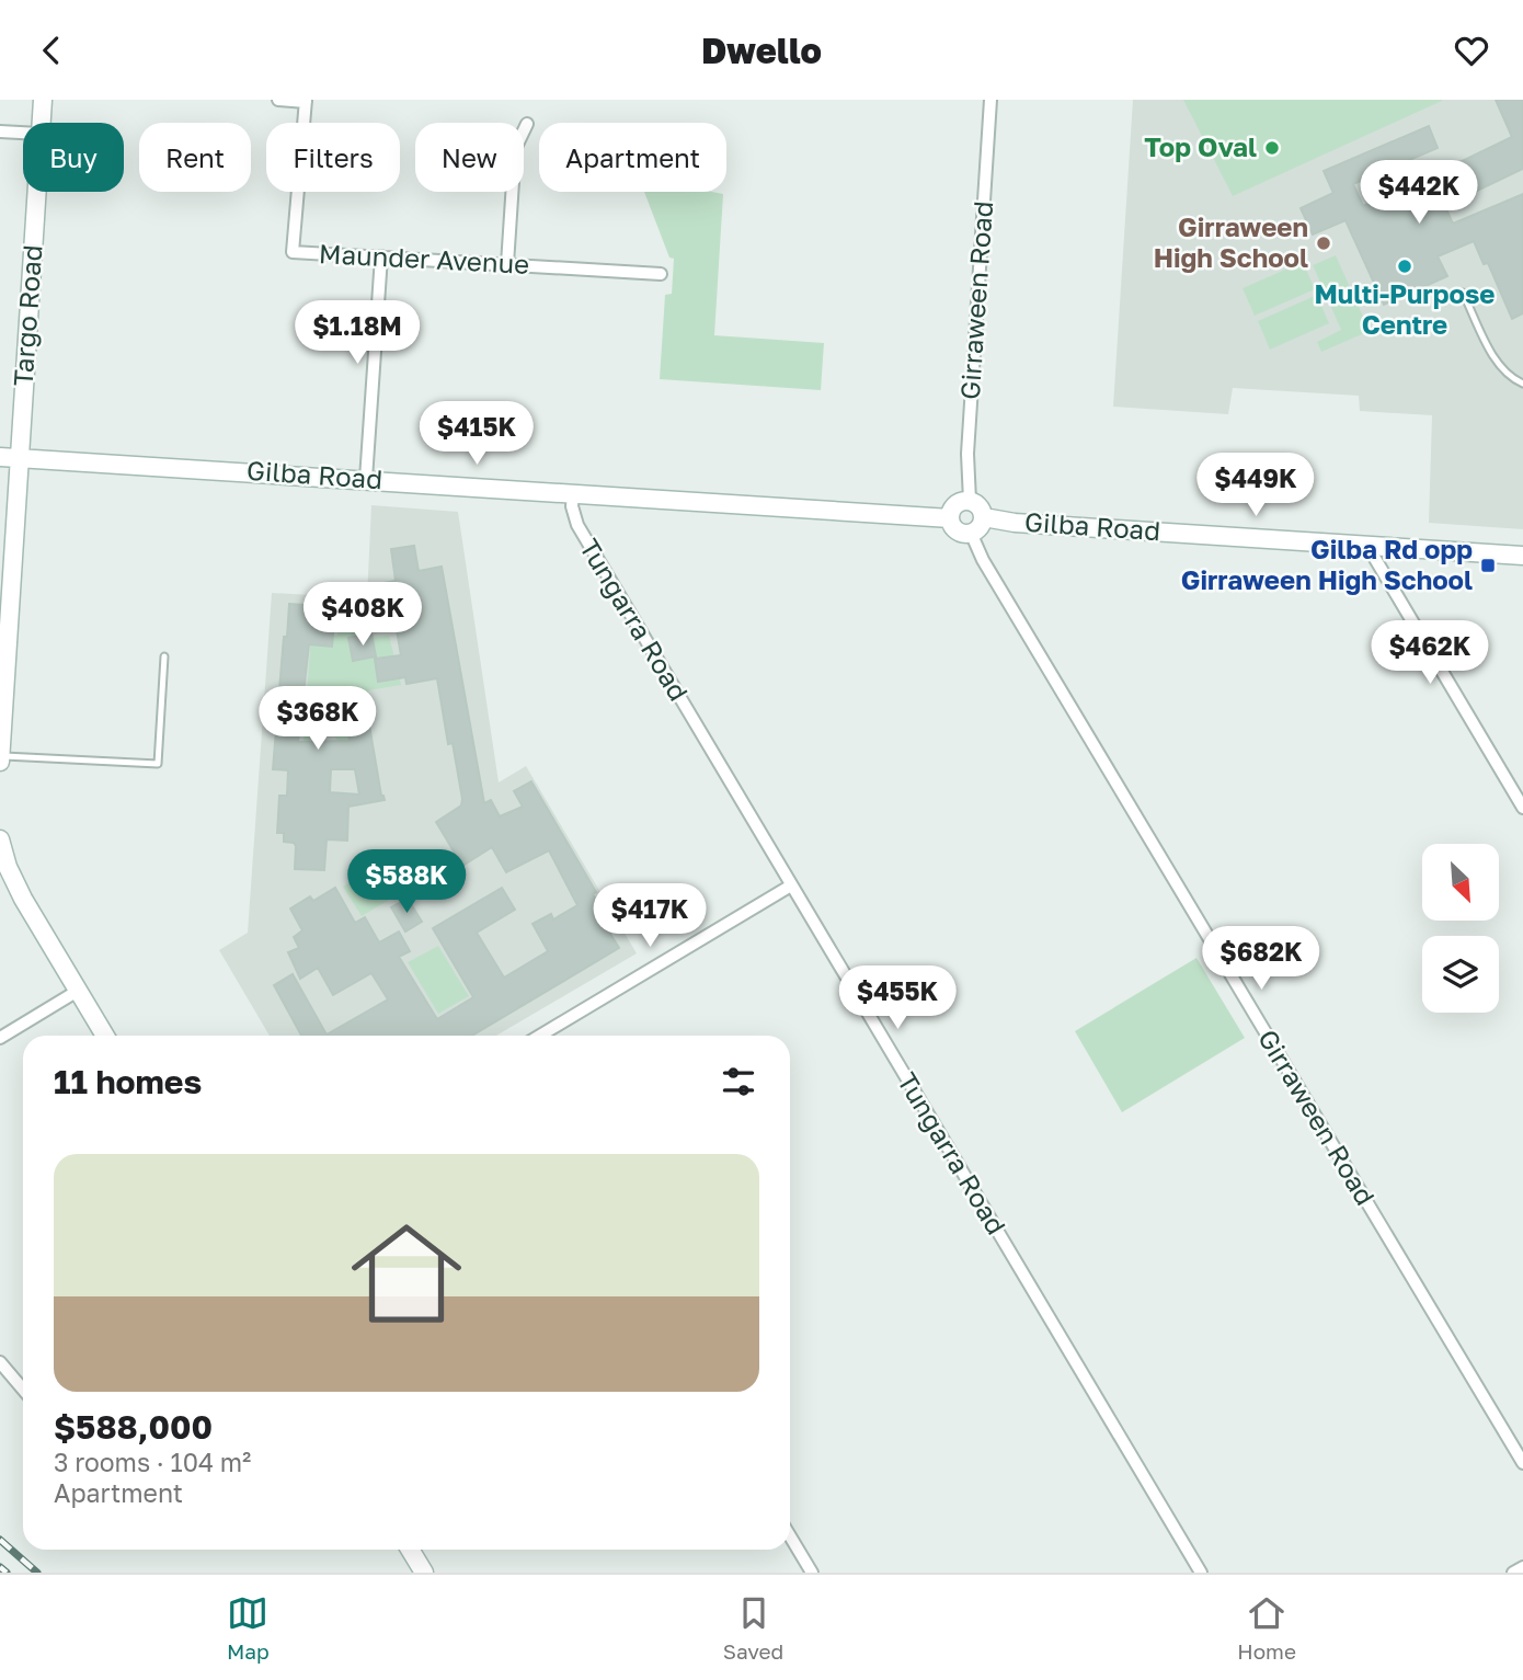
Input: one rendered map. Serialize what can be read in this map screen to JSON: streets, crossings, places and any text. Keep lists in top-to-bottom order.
{
  "streets": {
    "street": [
      "Maunder Avenue",
      "Girraween Road",
      "Targo Road",
      "Gilba Road",
      "Tungarra Road"
    ]
  },
  "crossings": [
    ["Girraween Road", "Gilba Road"],
    ["Targo Road", "Gilba Road"],
    ["Gilba Road", "Tungarra Road"]
  ],
  "places": {
    "other": ["Top Oval", "Girraween High School", "Multi-Purpose Centre"],
    "transit": ["Gilba Rd opp Girraween High School"]
  },
  "north": "bottom right",
  "page": {
    "header": "Dwello",
    "chip": [
      "Buy",
      "Rent",
      "Filters",
      "New",
      "Apartment"
    ],
    "price": [
      "$442K",
      "$1.18M",
      "$415K",
      "$449K",
      "$408K",
      "$462K",
      "$368K",
      "$588K",
      "$417K",
      "$682K",
      "$455K"
    ],
    "heading": "11 homes",
    "list": [
      {
        "name": "$588,000",
        "note": "3 rooms · 104 m² · Apartment"
      }
    ],
    "tabs": ["Map", "Saved", "Home"]
  }
}
